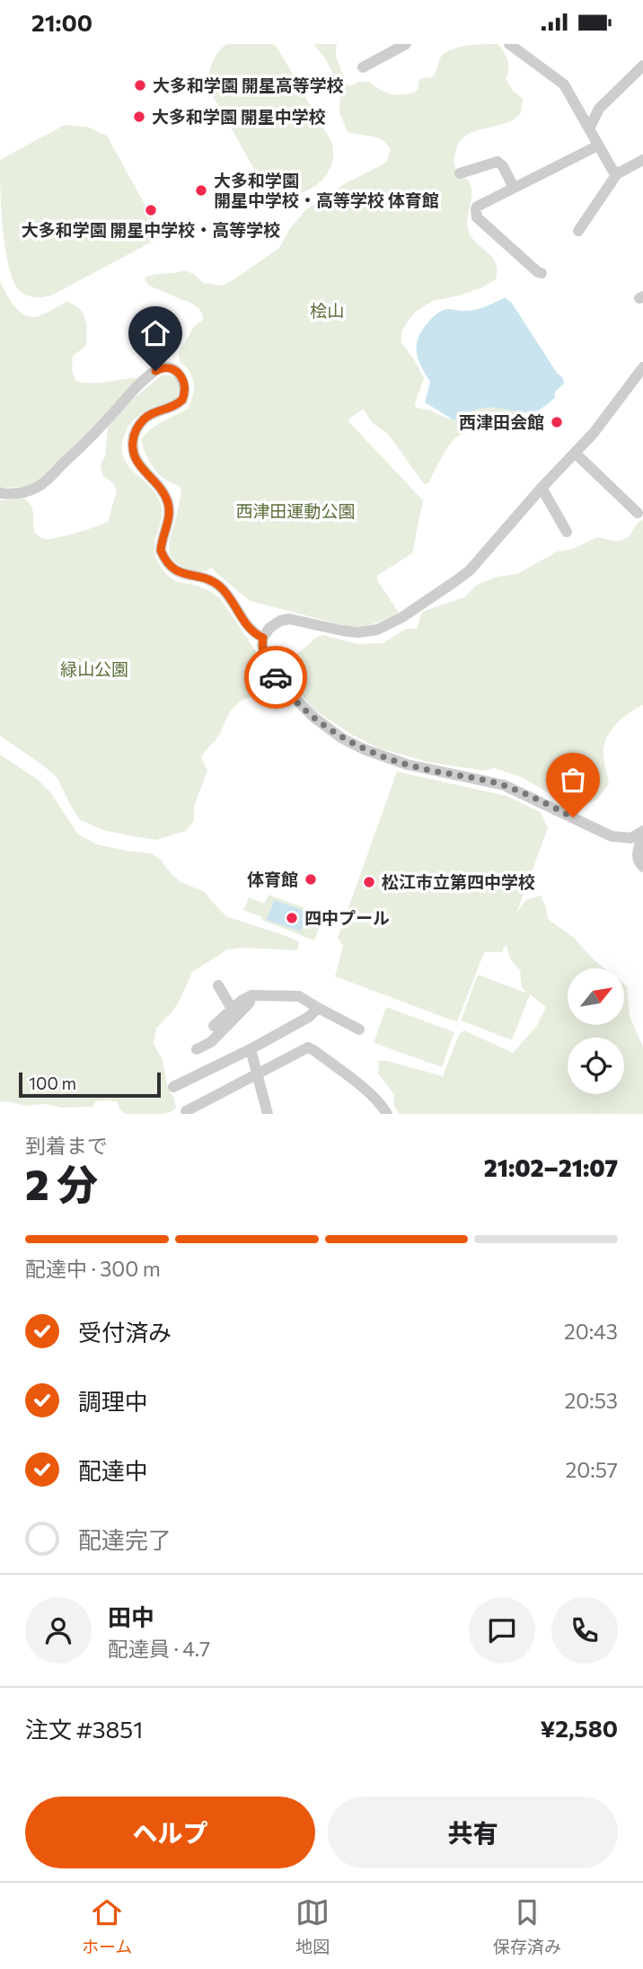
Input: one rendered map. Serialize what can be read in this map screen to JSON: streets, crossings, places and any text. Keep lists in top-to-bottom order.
{
  "parks": ["桧山", "西津田運動公園", "緑山公園"],
  "places": [
    "大多和学園 開星高等学校",
    "大多和学園 開星中学校",
    "大多和学園 開星中学校・高等学校 体育館",
    "大多和学園 開星中学校・高等学校",
    "西津田会館",
    "体育館",
    "松江市立第四中学校",
    "四中プール"
  ],
  "scale_bar": "100 m",
  "north": "top right",
  "page": {
    "status": "21:00",
    "scale": "100 m",
    "heading": ["2 分", "到着まで", "21:02–21:07"],
    "panel": [
      "田中",
      "配達員 · 4.7",
      "注文 #3851",
      "¥2,580"
    ],
    "bar": "配達中 · 300 m",
    "list": [
      ["受付済み", "20:43"],
      ["調理中", "20:53"],
      ["配達中", "20:57"],
      "配達完了"
    ],
    "buttons": ["ヘルプ", "共有"],
    "tabs": ["ホーム", "地図", "保存済み"]
  }
}
